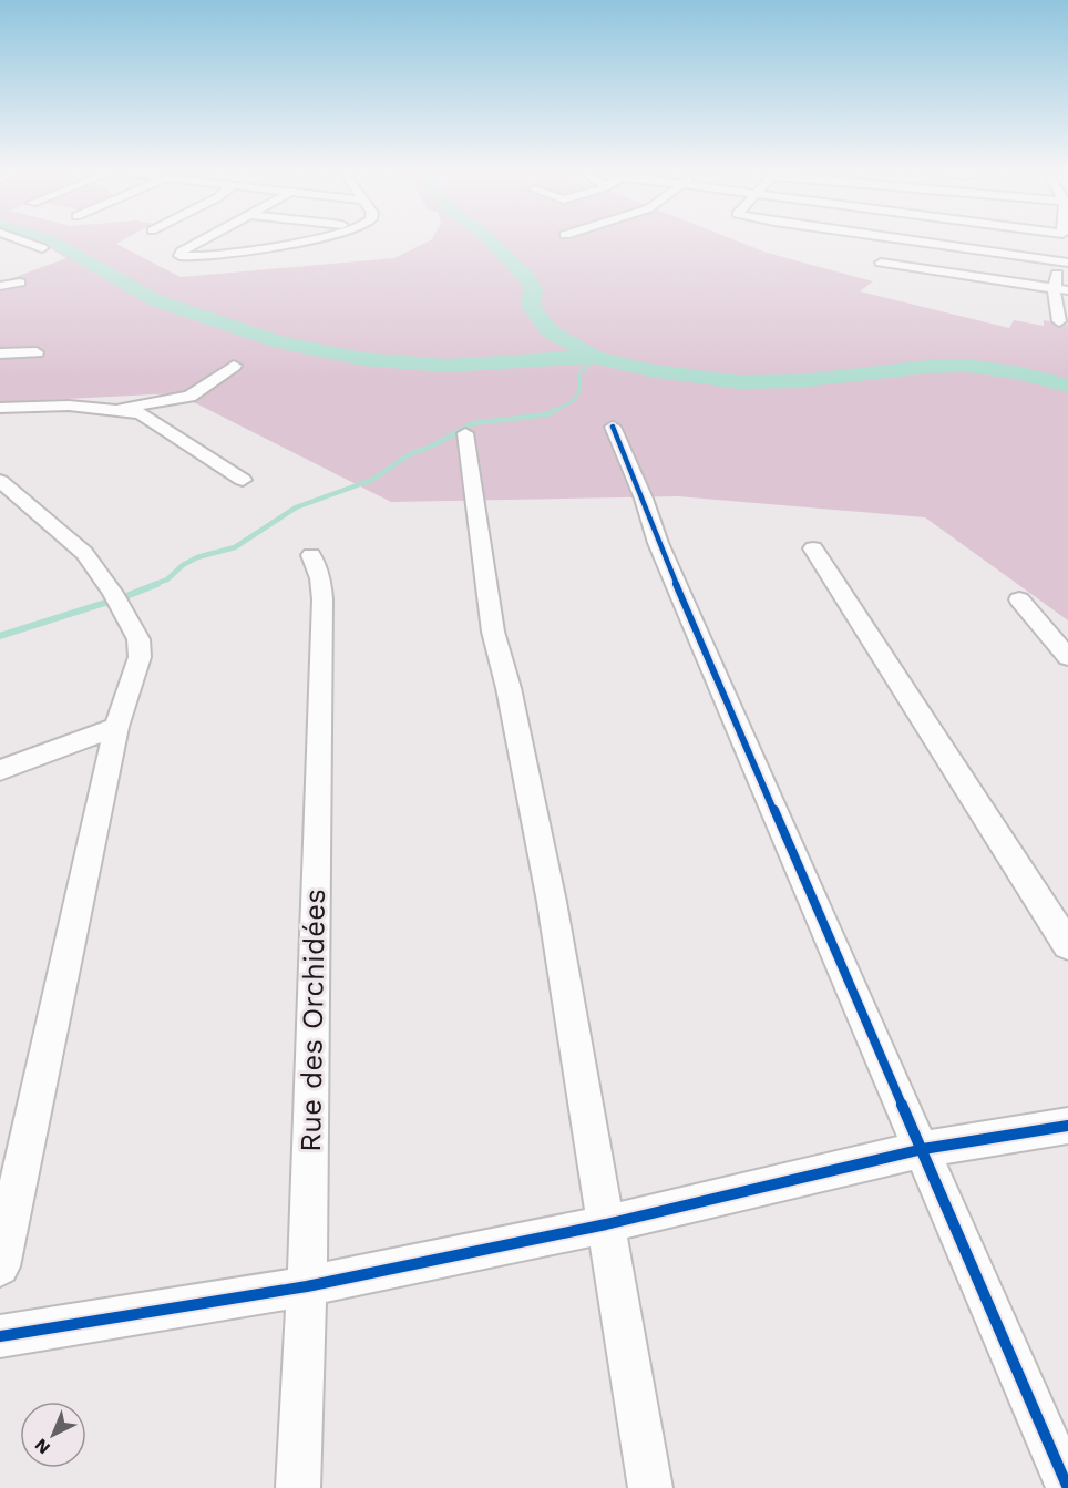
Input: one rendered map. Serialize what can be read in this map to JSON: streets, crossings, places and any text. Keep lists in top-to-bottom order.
{
  "streets": {
    "street": ["Rue des Orchidées"]
  },
  "north": "bottom left"
}
